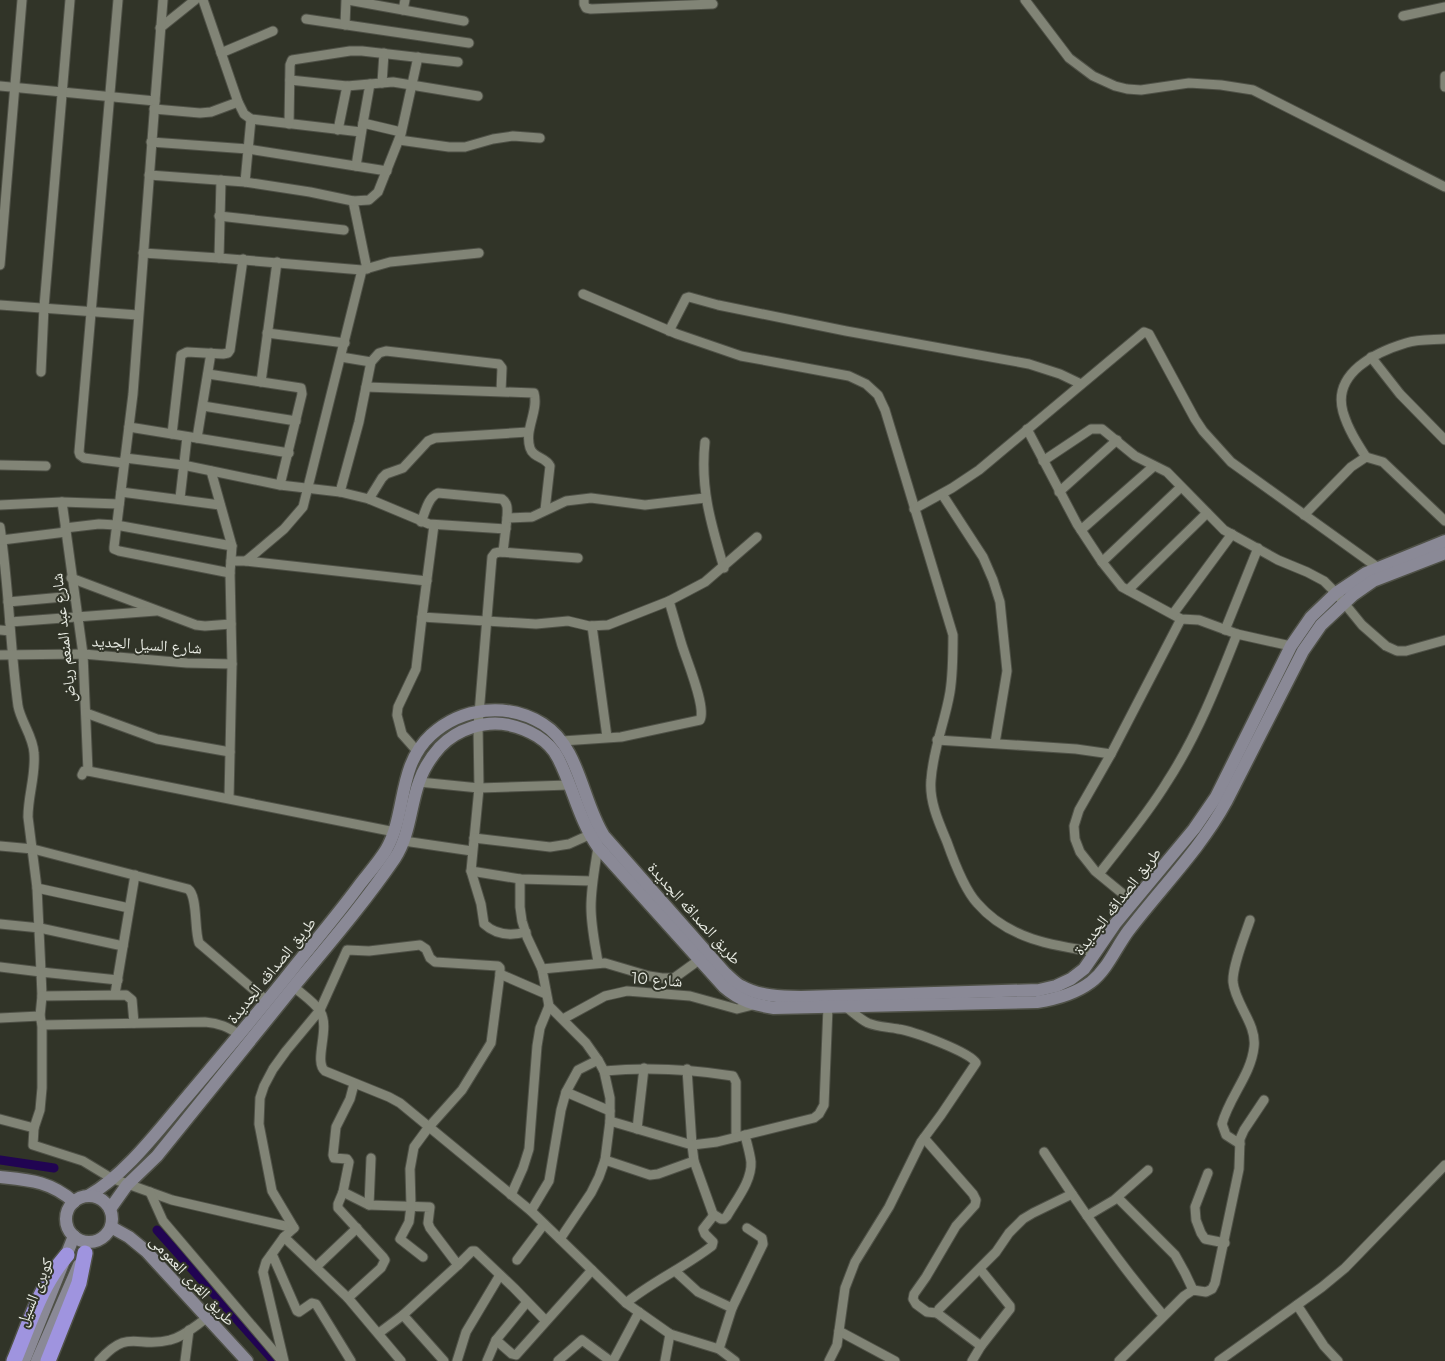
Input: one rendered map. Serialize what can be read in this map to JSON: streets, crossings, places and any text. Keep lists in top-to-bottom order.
{
  "streets": {
    "street": [
      "شارع عبد المنعم رياض",
      "شارع السيل الجديد",
      "طريق الصداقه الجديدة",
      "شارع 10",
      "طريق القرى العمومى",
      "كوبرى السيل"
    ]
  },
  "crossings": [
    ["شارع عبد المنعم رياض", "شارع السيل الجديد"],
    ["طريق الصداقه الجديدة", "شارع 10"],
    ["طريق الصداقه الجديدة", "طريق القرى العمومى"],
    ["طريق الصداقه الجديدة", "كوبرى السيل"],
    ["طريق القرى العمومى", "كوبرى السيل"]
  ]
}
